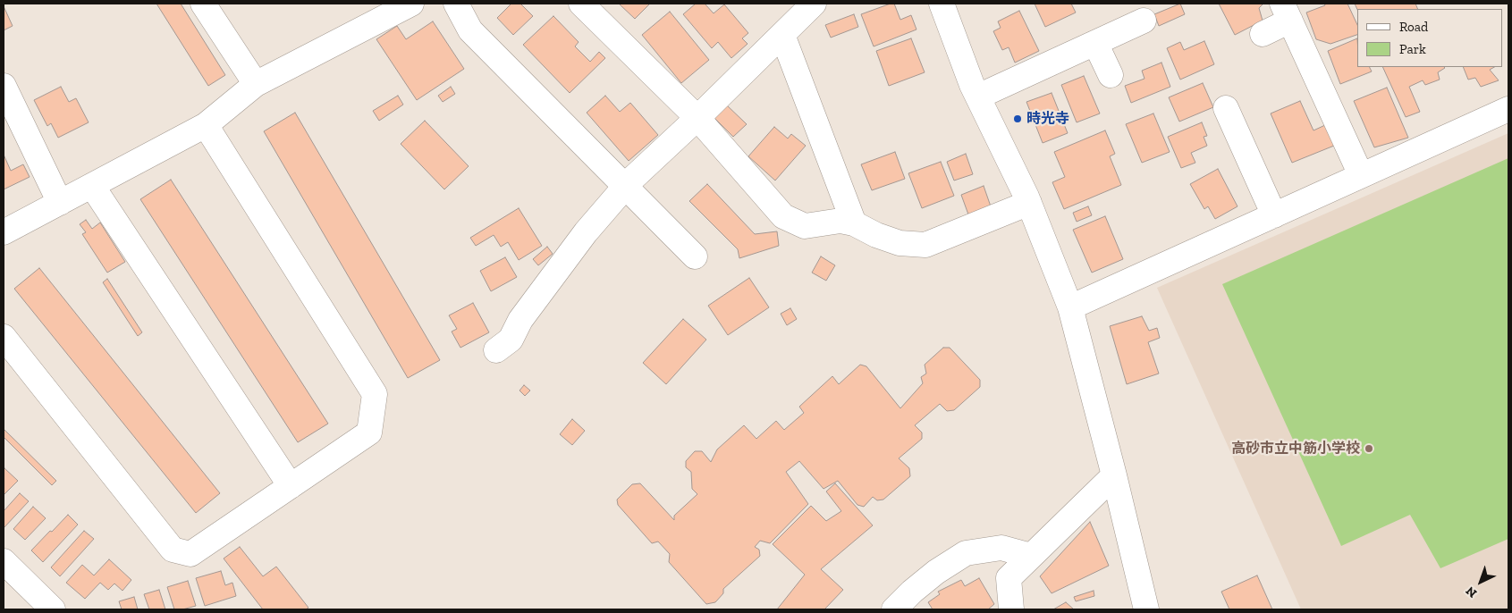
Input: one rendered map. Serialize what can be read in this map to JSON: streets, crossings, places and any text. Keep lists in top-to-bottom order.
{
  "places": ["時光寺", "高砂市立中筋小学校"],
  "legend": ["Road", "Park"],
  "north": "bottom left"
}
